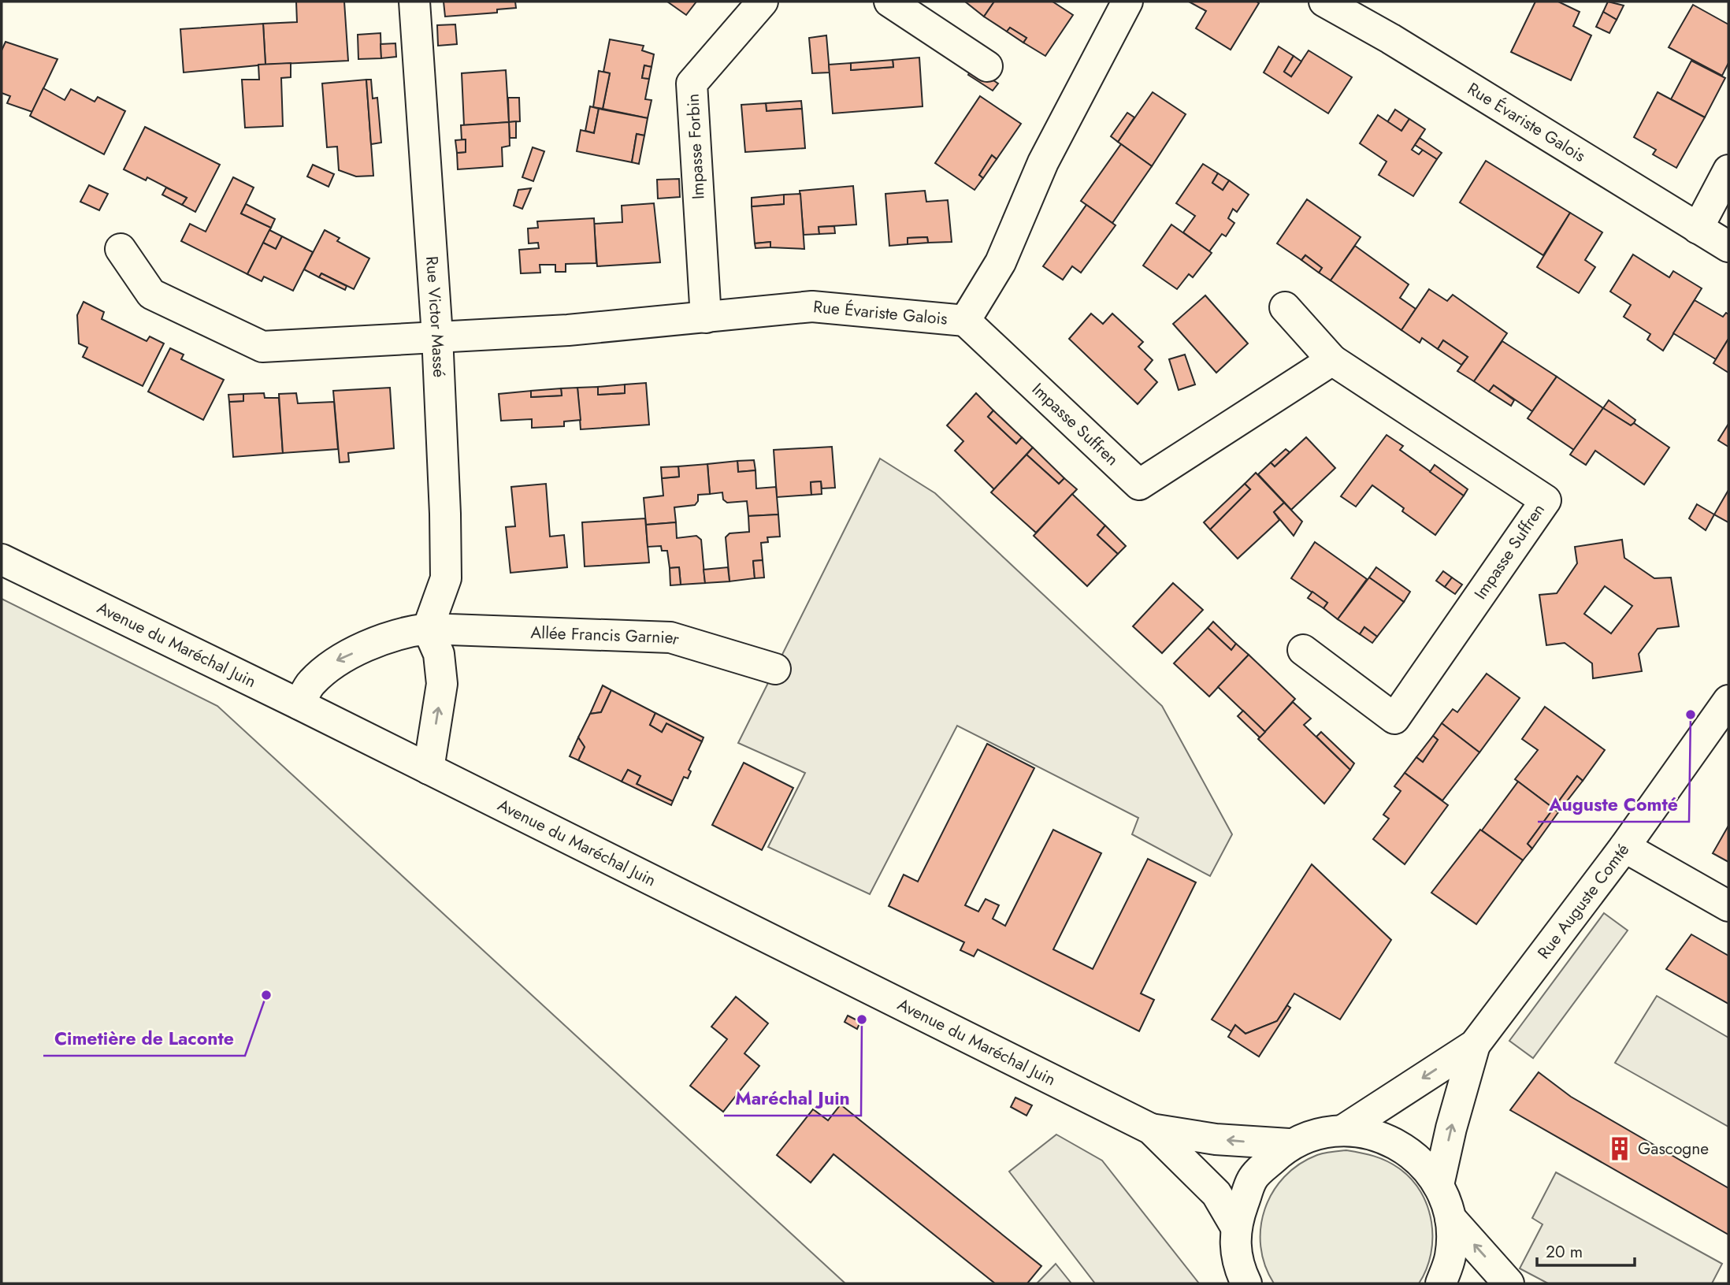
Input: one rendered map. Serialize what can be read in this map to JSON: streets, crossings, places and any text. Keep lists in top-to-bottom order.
{
  "streets": {
    "street": [
      "Rue Évariste Galois",
      "Impasse Forbin",
      "Rue Victor Massé",
      "Impasse Suffren",
      "Allée Francis Garnier",
      "Avenue du Maréchal Juin",
      "Rue Auguste Comté"
    ]
  },
  "crossings": [
    ["Rue Évariste Galois", "Impasse Forbin"],
    ["Rue Évariste Galois", "Rue Victor Massé"],
    ["Rue Évariste Galois", "Impasse Suffren"],
    ["Rue Victor Massé", "Allée Francis Garnier"]
  ],
  "places": {
    "other": ["Auguste Comté", "Cimetière de Laconte", "Maréchal Juin"],
    "building": ["Gascogne"]
  },
  "scale_bar": "20 m"
}
